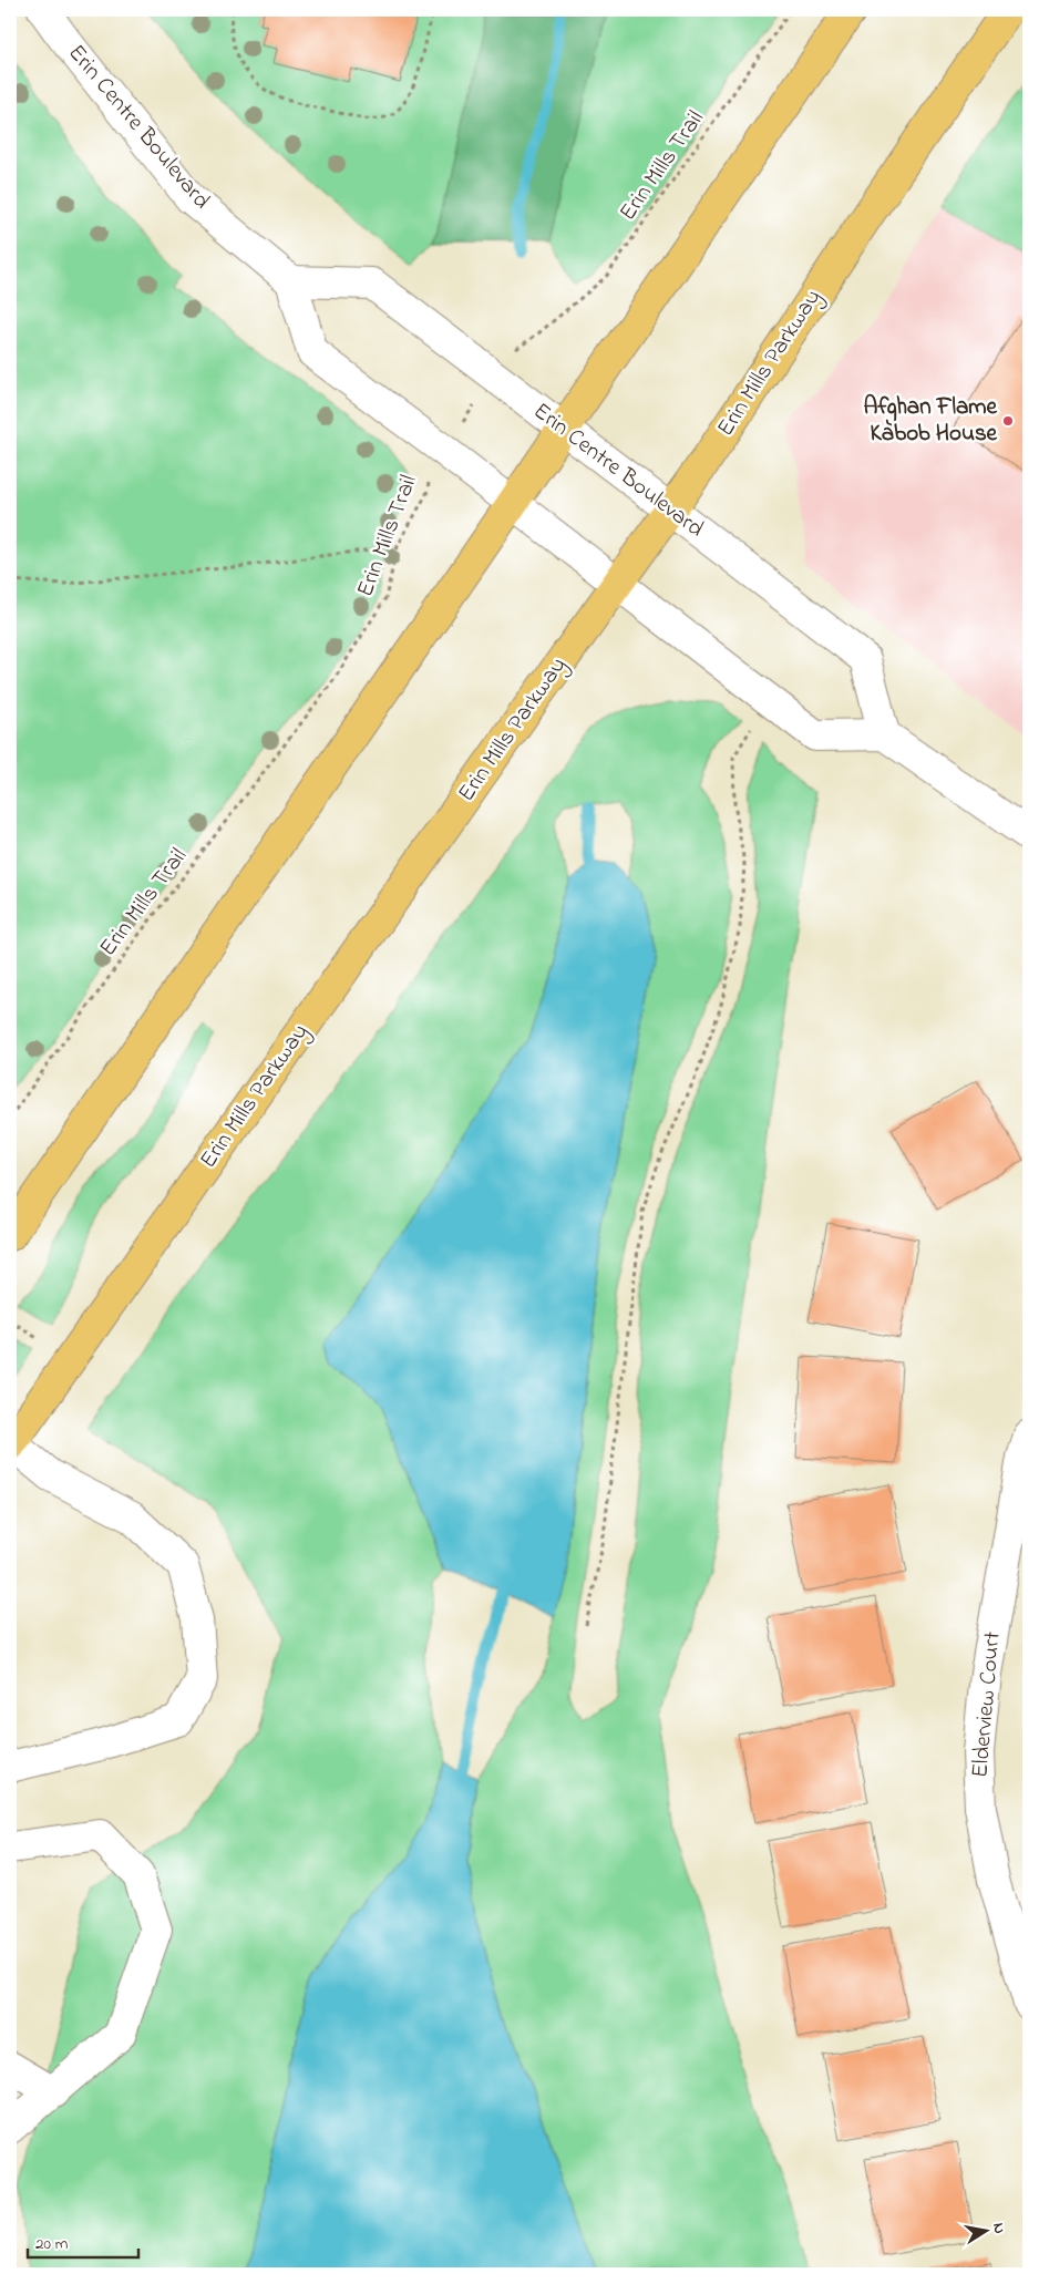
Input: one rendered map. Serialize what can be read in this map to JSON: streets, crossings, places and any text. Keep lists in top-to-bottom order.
{
  "streets": {
    "main road": ["Erin Mills Parkway"],
    "street": ["Erin Centre Boulevard", "Elderview Court"],
    "path": ["Erin Mills Trail"]
  },
  "crossings": [
    ["Erin Centre Boulevard", "Erin Mills Trail"],
    ["Erin Centre Boulevard", "Erin Mills Parkway"]
  ],
  "places": ["Afghan Flame Kabob House"],
  "scale_bar": "20 m",
  "north": "right"
}
